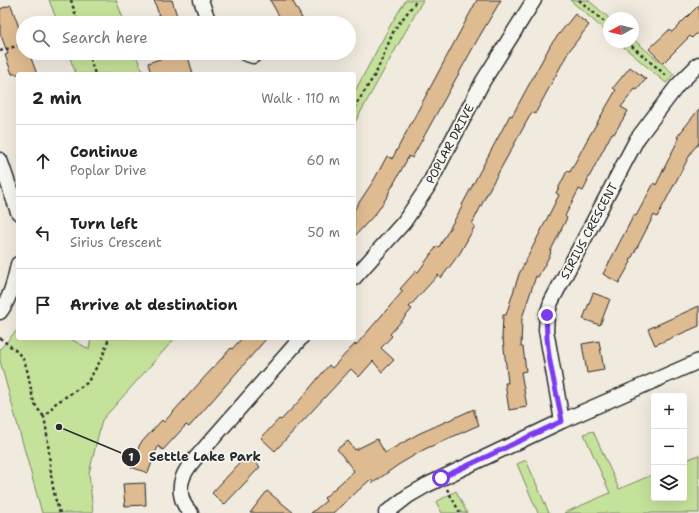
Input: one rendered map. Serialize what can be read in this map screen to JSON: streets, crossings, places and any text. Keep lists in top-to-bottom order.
{
  "streets": {
    "street": ["POPLAR DRIVE", "SIRIUS CRESCENT"]
  },
  "places": ["Settle Lake Park"],
  "north": "left",
  "page": {
    "search": "Search here",
    "heading": ["2 min", "Walk · 110 m"],
    "list": [
      ["Continue", "Poplar Drive", "60 m"],
      ["Turn left", "Sirius Crescent", "50 m"],
      "Arrive at destination"
    ],
    "map_buttons": ["+", "−"]
  }
}
